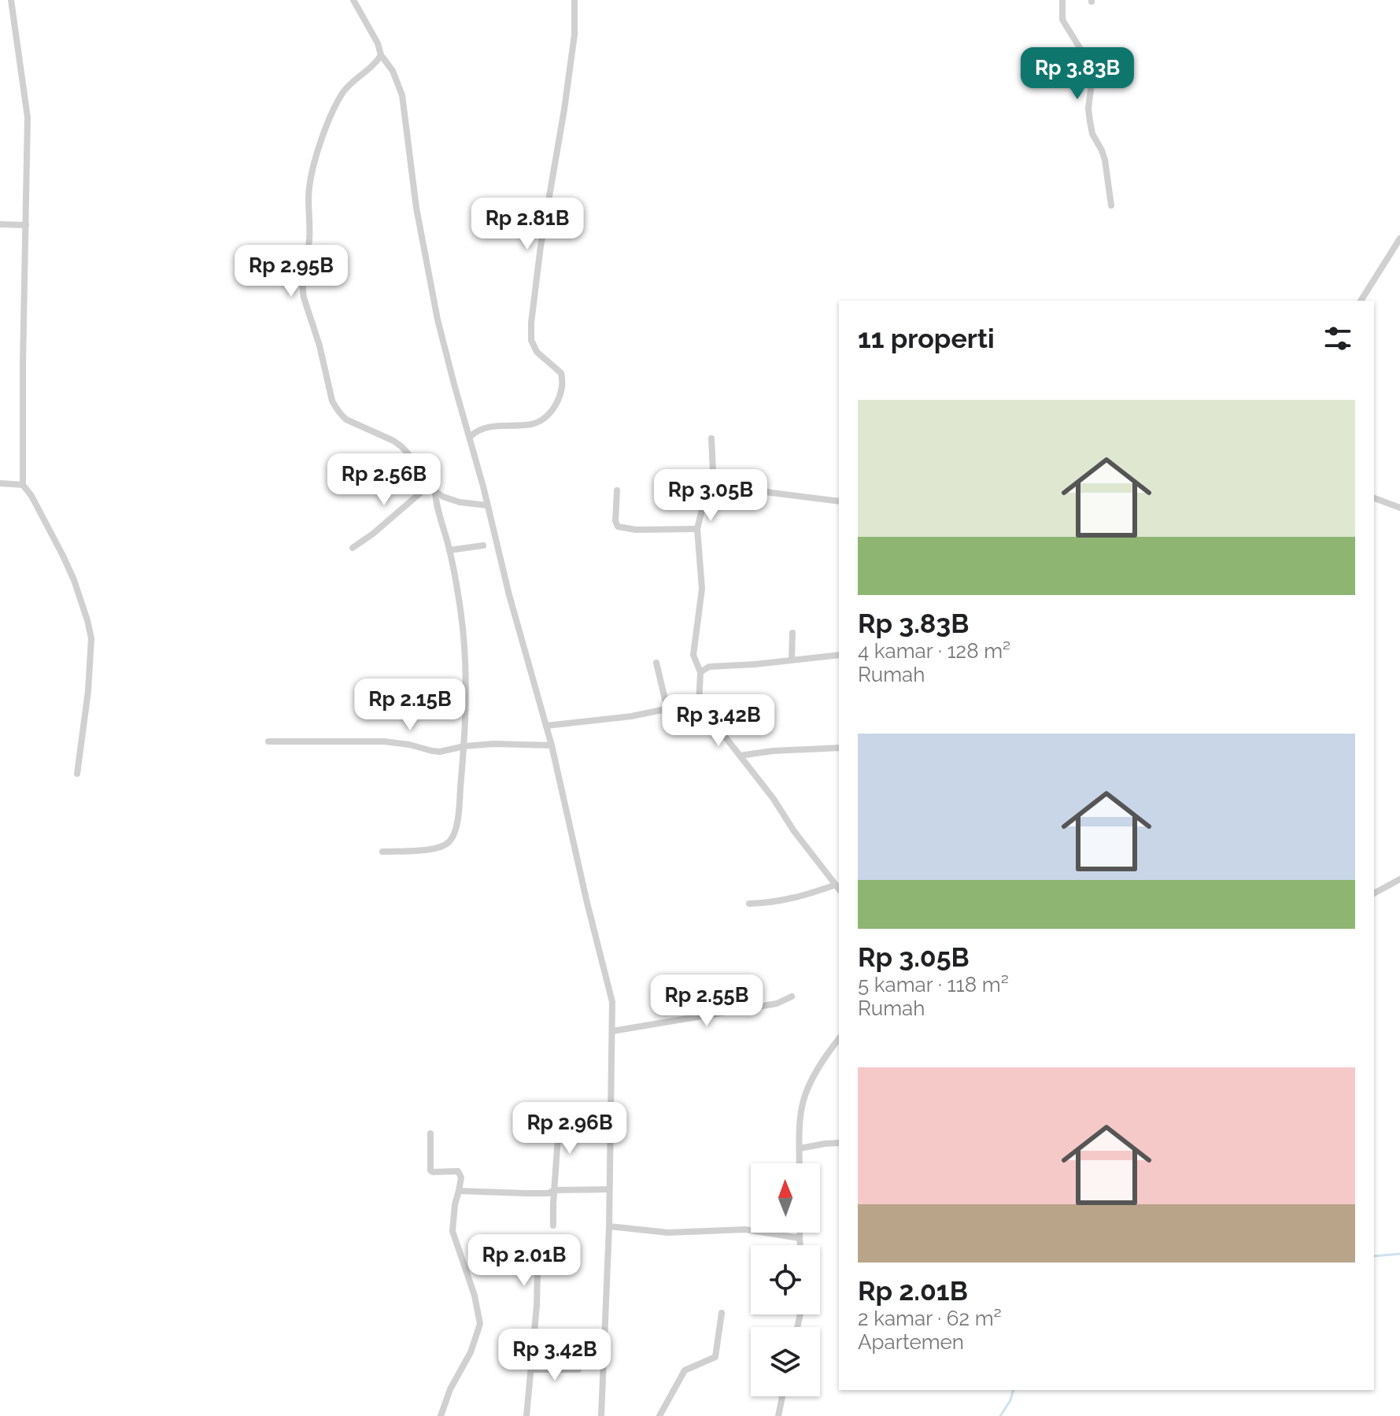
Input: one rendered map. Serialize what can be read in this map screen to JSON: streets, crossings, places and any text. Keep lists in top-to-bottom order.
{
  "north": "top",
  "page": {
    "price": [
      "Rp 3.83B",
      "Rp 2.81B",
      "Rp 2.95B",
      "Rp 2.56B",
      "Rp 3.05B",
      "Rp 2.15B",
      "Rp 3.42B",
      "Rp 2.55B",
      "Rp 2.96B",
      "Rp 2.01B",
      "Rp 3.42B"
    ],
    "heading": "11 properti",
    "list": [
      {
        "name": "Rp 3.83B",
        "note": "4 kamar · 128 m² · Rumah"
      },
      {
        "name": "Rp 3.05B",
        "note": "5 kamar · 118 m² · Rumah"
      },
      {
        "name": "Rp 2.01B",
        "note": "2 kamar · 62 m² · Apartemen"
      }
    ]
  }
}
